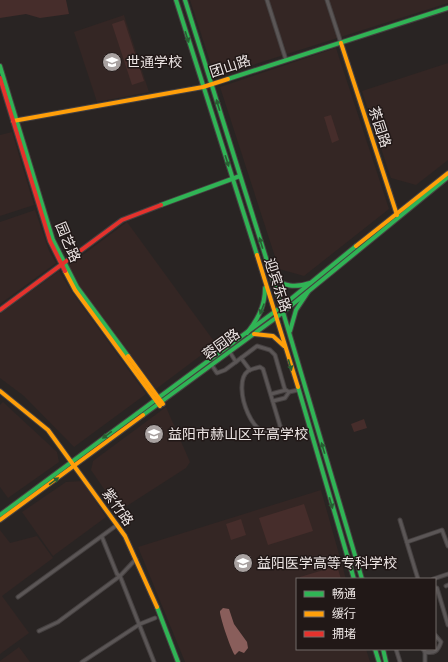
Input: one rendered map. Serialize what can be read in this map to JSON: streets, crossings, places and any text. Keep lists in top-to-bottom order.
{
  "streets": {
    "main road": [
      "团山路",
      "茶园路",
      "园艺路",
      "迎宾东路",
      "蓉园路",
      "紫竹路"
    ]
  },
  "crossings": [
    ["团山路", "茶园路"],
    ["团山路", "园艺路"],
    ["团山路", "迎宾东路"],
    ["茶园路", "蓉园路"],
    ["园艺路", "蓉园路"],
    ["迎宾东路", "蓉园路"],
    ["蓉园路", "紫竹路"]
  ],
  "places": {
    "school or university": ["世通学校", "益阳市赫山区平高学校", "益阳医学高等专科学校"]
  },
  "legend": ["畅通", "缓行", "拥堵"]
}
